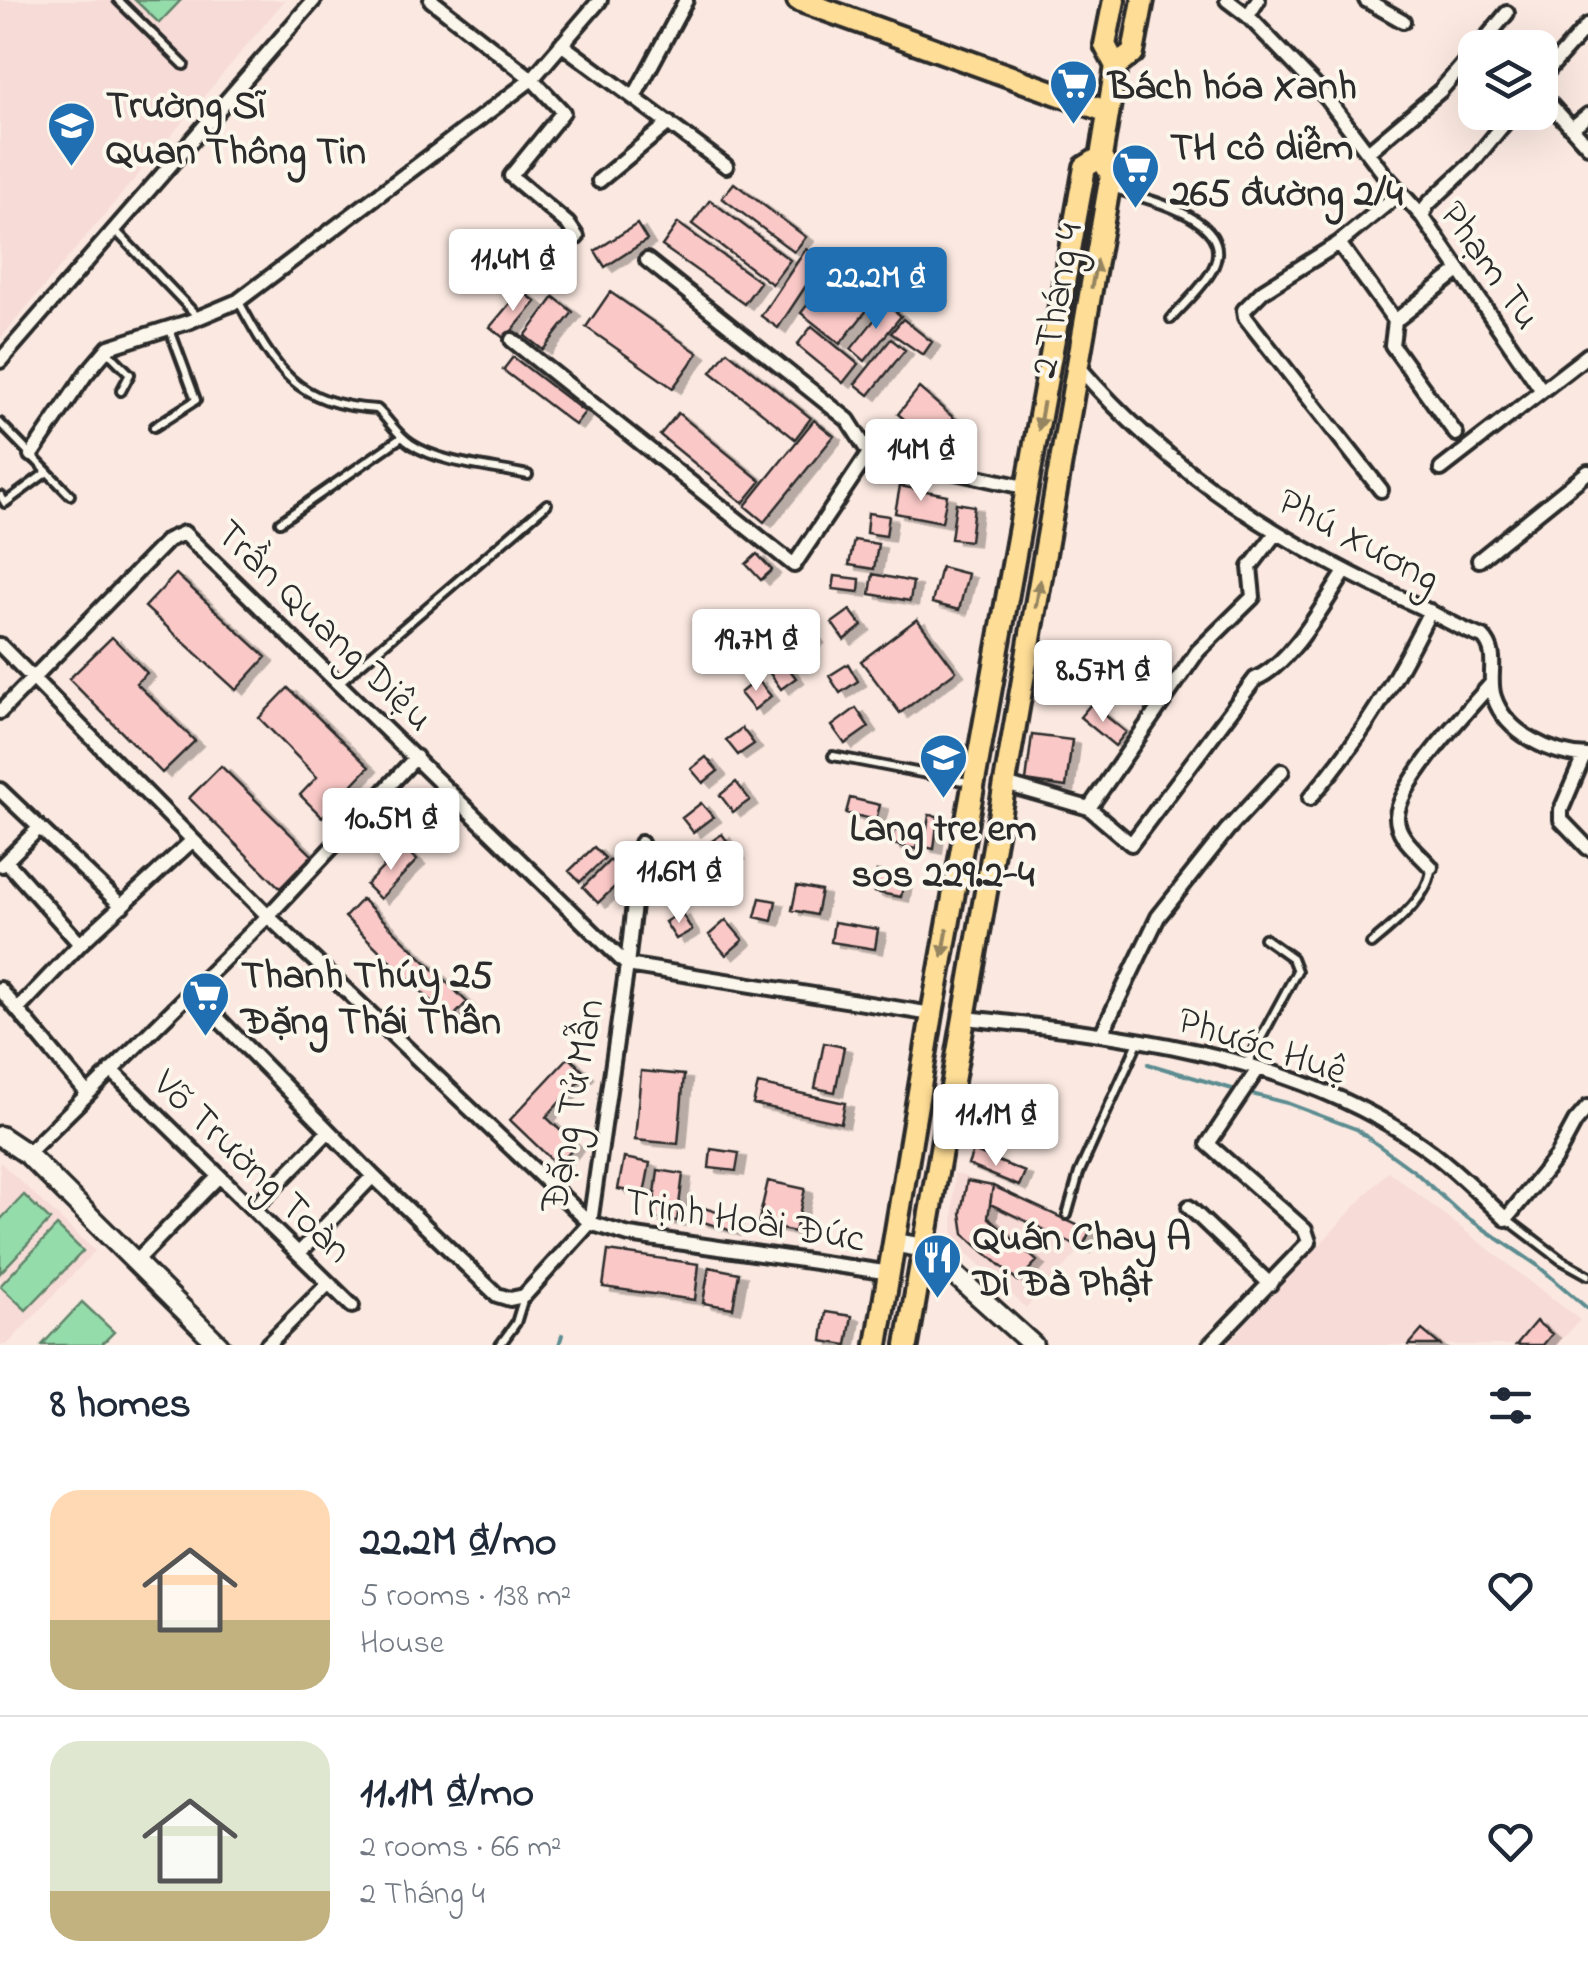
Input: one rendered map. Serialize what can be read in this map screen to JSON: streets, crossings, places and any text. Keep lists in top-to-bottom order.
{
  "streets": {
    "main road": ["2 Tháng 4"],
    "street": [
      "Phạm Tu",
      "Phú Xương",
      "Trần Quang Diệu",
      "Phước Huệ",
      "Đặng Tử Mẫn",
      "Võ Trường Toàn",
      "Trịnh Hoài Đức"
    ]
  },
  "crossings": [
    ["2 Tháng 4", "Phú Xương"],
    ["2 Tháng 4", "Phước Huệ"],
    ["2 Tháng 4", "Trịnh Hoài Đức"],
    ["Trần Quang Diệu", "Đặng Tử Mẫn"],
    ["Trần Quang Diệu", "Trịnh Hoài Đức"],
    ["Đặng Tử Mẫn", "Trịnh Hoài Đức"]
  ],
  "places": {
    "supermarket": ["Bách hóa Xanh", "TH cô diễm 265 đường 2/4", "Thanh Thúy 25 Đặng Thái Thân"],
    "school or university": ["Trường Sĩ Quan Thông Tin", "Lang tre em sos 229.2-4"],
    "restaurant": ["Quán Chay A Di Đà Phật"]
  },
  "page": {
    "price": [
      "11.4M ₫",
      "22.2M ₫",
      "14M ₫",
      "19.7M ₫",
      "8.57M ₫",
      "10.5M ₫",
      "11.6M ₫",
      "11.1M ₫"
    ],
    "heading": "8 homes",
    "list": [
      {
        "name": "22.2M ₫/mo",
        "note": "5 rooms · 138 m² · House"
      },
      {
        "name": "11.1M ₫/mo",
        "note": "2 rooms · 66 m² · 2 Tháng 4"
      }
    ]
  }
}
